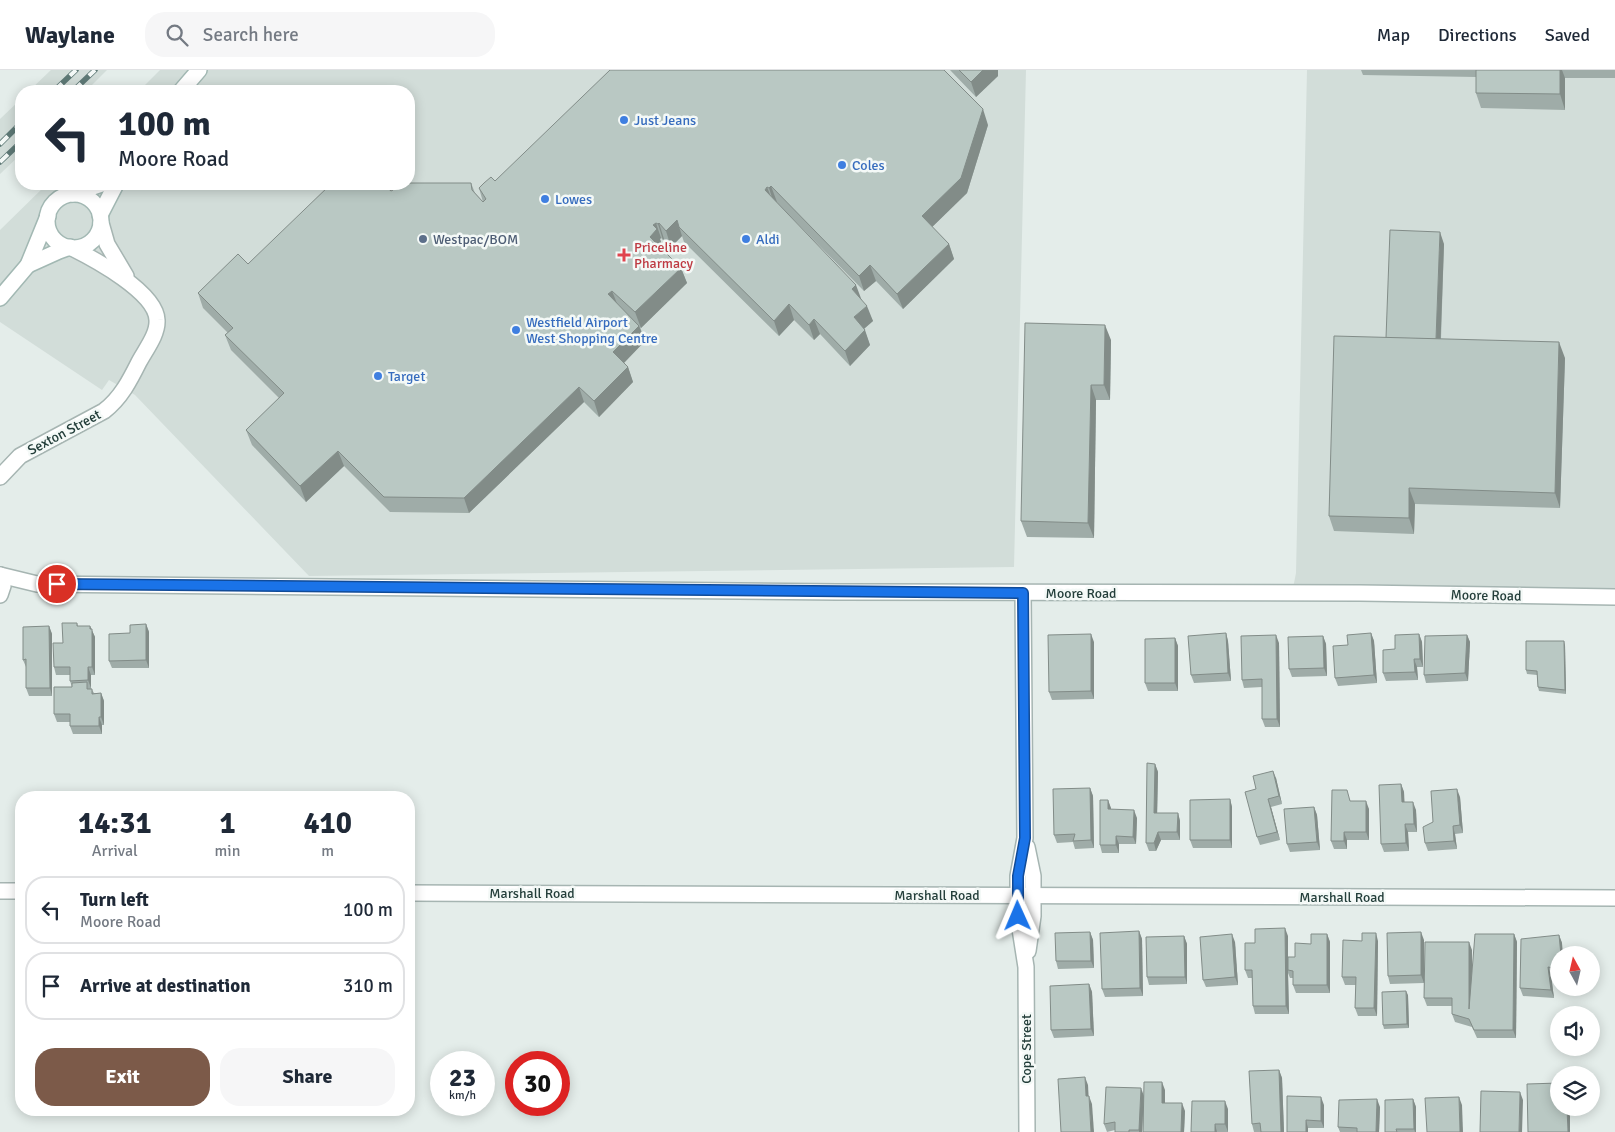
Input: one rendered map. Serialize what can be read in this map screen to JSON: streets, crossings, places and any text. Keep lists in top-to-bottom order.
{
  "streets": {
    "street": [
      "Sexton Street",
      "Moore Road",
      "Marshall Road",
      "Cope Street"
    ]
  },
  "crossings": [
    ["Moore Road", "Cope Street"],
    ["Marshall Road", "Cope Street"]
  ],
  "places": {
    "other": [
      "Just Jeans",
      "Coles",
      "Lowes",
      "Westpac/BOM",
      "Aldi",
      "Westfield Airport West Shopping Centre",
      "Target"
    ],
    "health": ["Priceline Pharmacy"]
  },
  "north": "top",
  "page": {
    "header": "Waylane",
    "search": "Search here",
    "nav": ["Map", "Directions", "Saved"],
    "turn": ["100 m", "Moore Road"],
    "eta": [
      "14:31",
      "Arrival",
      "1",
      "min",
      "410",
      "m"
    ],
    "list": [
      {
        "name": "Turn left",
        "note": "Moore Road",
        "value": "100 m"
      },
      {
        "name": "Arrive at destination",
        "value": "310 m"
      }
    ],
    "buttons": ["Exit", "Share"],
    "speed": "23 km/h",
    "limit": "30"
  }
}
